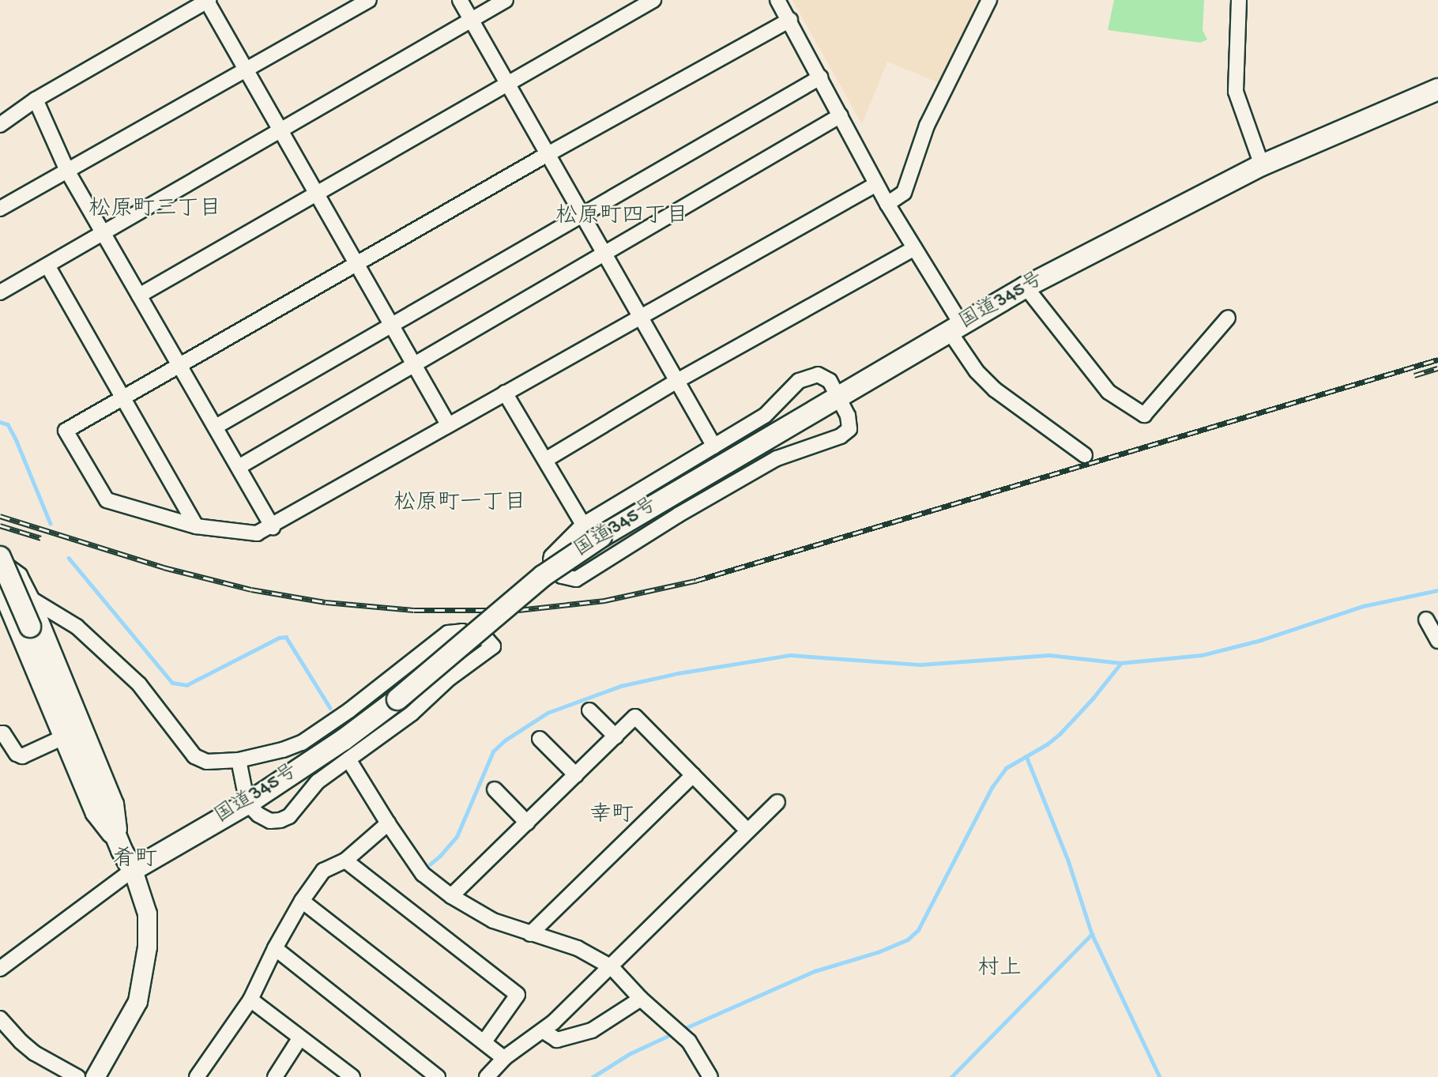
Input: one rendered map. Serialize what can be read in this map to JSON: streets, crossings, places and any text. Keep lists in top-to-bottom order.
{
  "streets": {
    "highway": ["国道345号"]
  },
  "districts": [
    "松原町三丁目",
    "松原町四丁目",
    "松原町一丁目",
    "幸町",
    "肴町",
    "村上"
  ]
}
